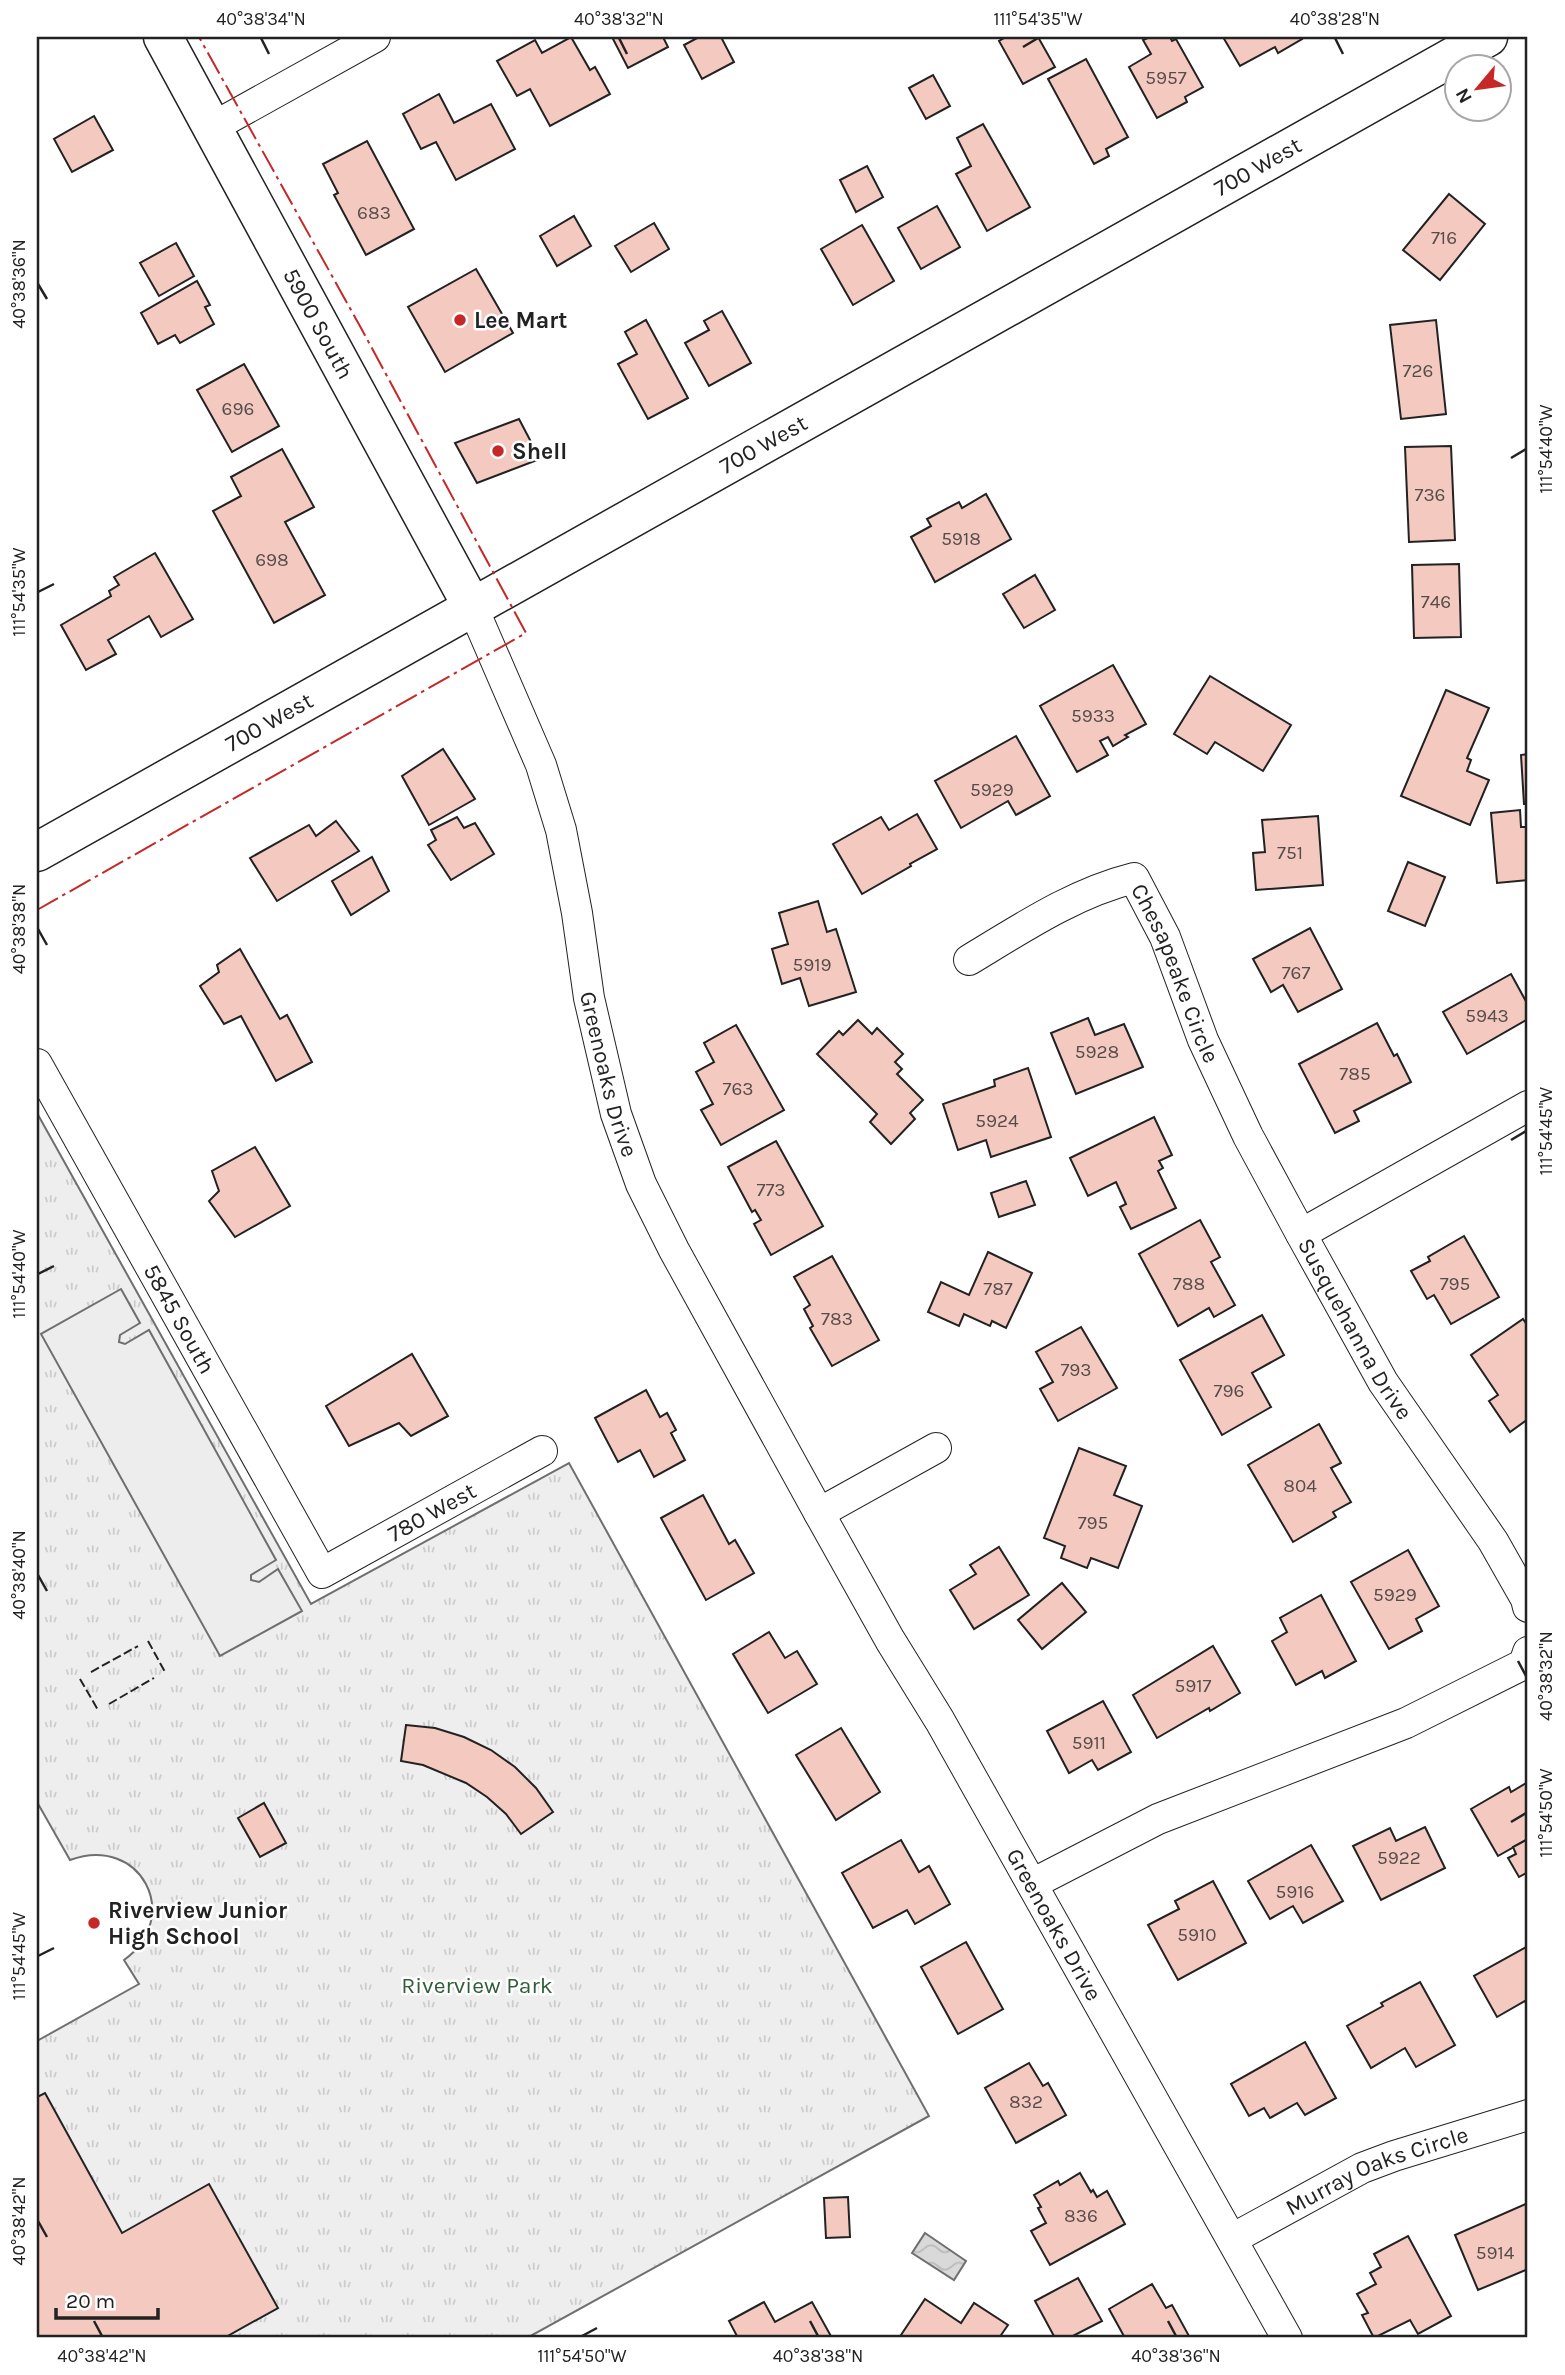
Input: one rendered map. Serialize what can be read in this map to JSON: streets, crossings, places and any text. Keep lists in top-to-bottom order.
{
  "streets": {
    "main road": ["700 West", "5900 South"],
    "street": [
      "Chesapeake Circle",
      "Greenoaks Drive",
      "5845 South",
      "Susquehanna Drive",
      "780 West",
      "Murray Oaks Circle"
    ]
  },
  "crossings": [
    ["700 West", "5900 South"],
    ["700 West", "Greenoaks Drive"],
    ["5900 South", "Greenoaks Drive"],
    ["Chesapeake Circle", "Susquehanna Drive"],
    ["Greenoaks Drive", "Murray Oaks Circle"],
    ["5845 South", "780 West"]
  ],
  "parks": ["Riverview Park"],
  "places": ["Lee Mart", "Shell", "Riverview Junior High School"],
  "house_numbers": [
    "5957",
    "683",
    "716",
    "726",
    "696",
    "736",
    "5918",
    "698",
    "746",
    "5933",
    "5929",
    "751",
    "5919",
    "767",
    "5943",
    "5928",
    "785",
    "763",
    "5924",
    "773",
    "788",
    "795",
    "787",
    "783",
    "793",
    "796",
    "804",
    "795",
    "5929",
    "5917",
    "5911",
    "5922",
    "5916",
    "5910",
    "832",
    "836",
    "5914"
  ],
  "scale_bar": "20 m",
  "north": "bottom left",
  "coordinates": [
    "40°38'34\"N",
    "40°38'32\"N",
    "111°54'35\"W",
    "40°38'28\"N",
    "40°38'36\"N",
    "111°54'40\"W",
    "40°38'38\"N",
    "111°54'45\"W",
    "40°38'40\"N",
    "111°54'50\"W",
    "40°38'42\"N"
  ]
}
